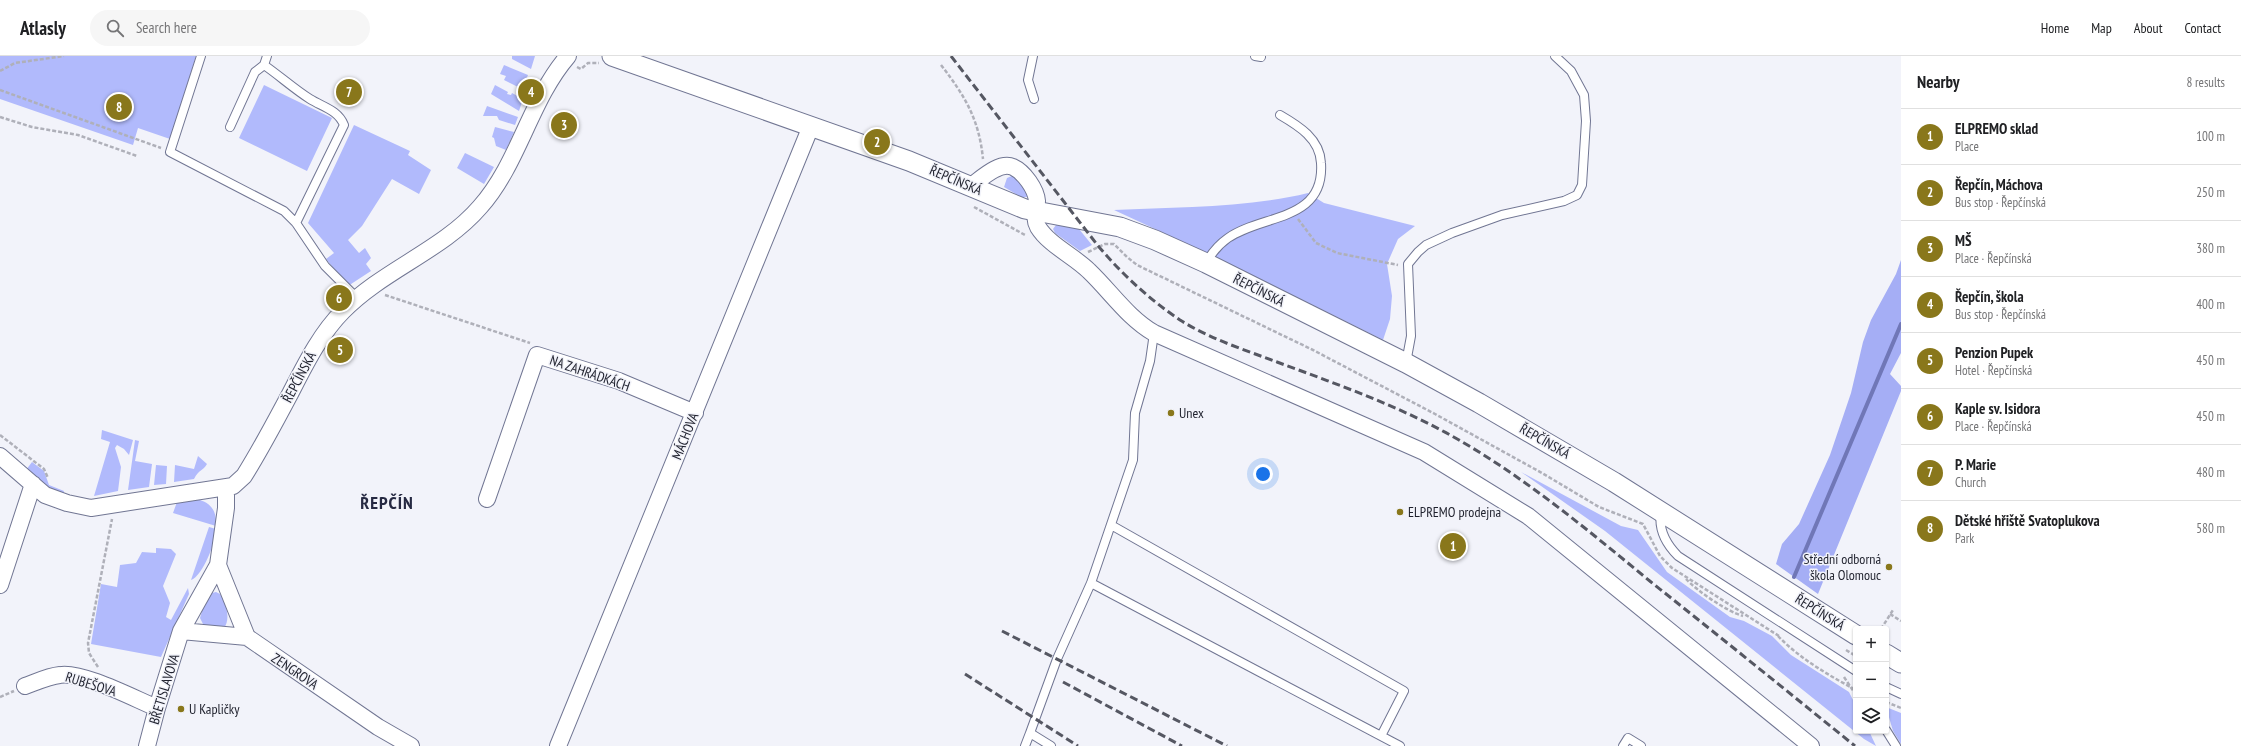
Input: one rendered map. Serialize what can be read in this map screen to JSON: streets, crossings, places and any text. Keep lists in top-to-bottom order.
{
  "streets": {
    "street": [
      "ŘEPČÍNSKÁ",
      "NA ZAHRÁDKÁCH",
      "MÁCHOVA",
      "ZENGROVA",
      "RUBEŠOVA",
      "BŘETISLAVOVA"
    ]
  },
  "crossings": [
    ["ŘEPČÍNSKÁ", "MÁCHOVA"],
    ["NA ZAHRÁDKÁCH", "MÁCHOVA"],
    ["RUBEŠOVA", "BŘETISLAVOVA"]
  ],
  "districts": ["ŘEPČÍN"],
  "places": [
    "Unex",
    "ELPREMO prodejna",
    "Střední odborná škola Olomouc",
    "U Kapličky"
  ],
  "page": {
    "header": "Atlasly",
    "search": "Search here",
    "nav": [
      "Home",
      "Map",
      "About",
      "Contact"
    ],
    "heading": ["Nearby", "8 results"],
    "pins": [
      "4",
      "7",
      "8",
      "3",
      "2",
      "6",
      "5",
      "1"
    ],
    "list": [
      {
        "mark": "1",
        "name": "ELPREMO sklad",
        "note": "Place",
        "value": "100 m"
      },
      {
        "mark": "2",
        "name": "Řepčín, Máchova",
        "note": "Bus stop · Řepčínská",
        "value": "250 m"
      },
      {
        "mark": "3",
        "name": "MŠ",
        "note": "Place · Řepčínská",
        "value": "380 m"
      },
      {
        "mark": "4",
        "name": "Řepčín, škola",
        "note": "Bus stop · Řepčínská",
        "value": "400 m"
      },
      {
        "mark": "5",
        "name": "Penzion Pupek",
        "note": "Hotel · Řepčínská",
        "value": "450 m"
      },
      {
        "mark": "6",
        "name": "Kaple sv. Isidora",
        "note": "Place · Řepčínská",
        "value": "450 m"
      },
      {
        "mark": "7",
        "name": "P. Marie",
        "note": "Church",
        "value": "480 m"
      },
      {
        "mark": "8",
        "name": "Dětské hřiště Svatoplukova",
        "note": "Park",
        "value": "580 m"
      }
    ],
    "map_buttons": ["+", "−"]
  }
}
